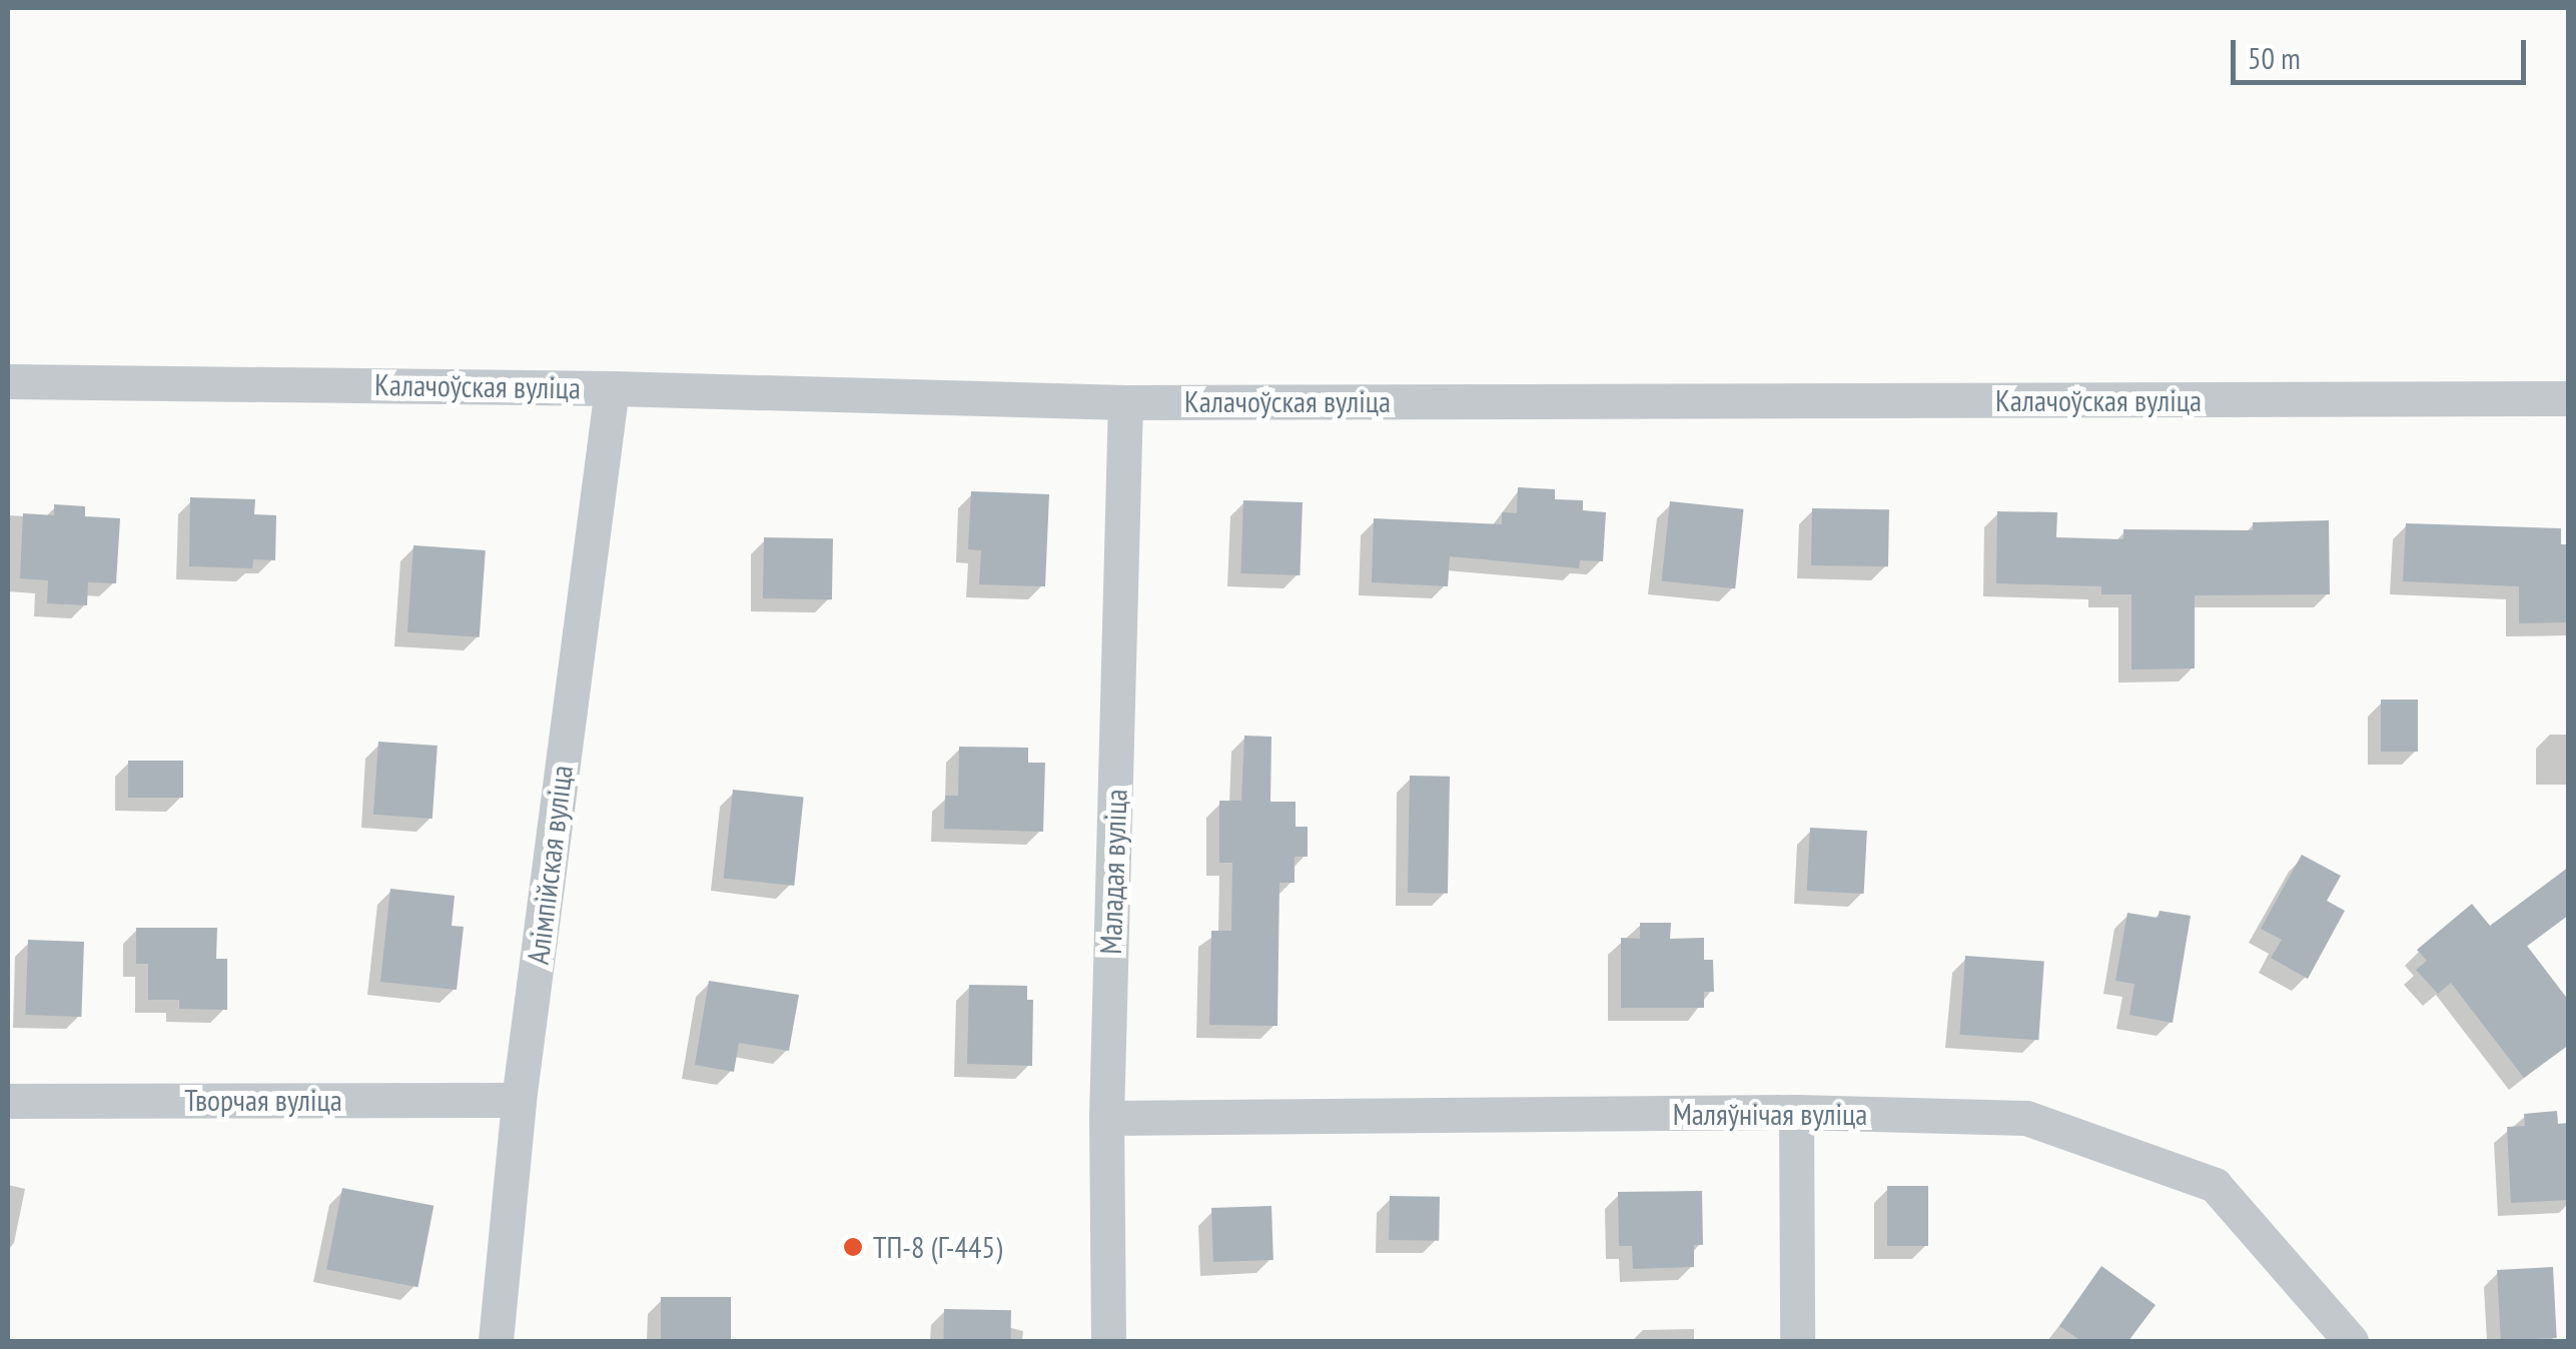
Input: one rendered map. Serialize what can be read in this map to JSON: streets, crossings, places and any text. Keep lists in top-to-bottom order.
{
  "streets": {
    "street": [
      "Калачоўская вуліца",
      "Алімпійская вуліца",
      "Маладая вуліца",
      "Творчая вуліца",
      "Маляўнічая вуліца"
    ]
  },
  "crossings": [
    ["Калачоўская вуліца", "Алімпійская вуліца"],
    ["Калачоўская вуліца", "Маладая вуліца"],
    ["Алімпійская вуліца", "Творчая вуліца"],
    ["Маладая вуліца", "Маляўнічая вуліца"]
  ],
  "places": ["ТП-8 (Г-445)"],
  "scale_bar": "50 m"
}
